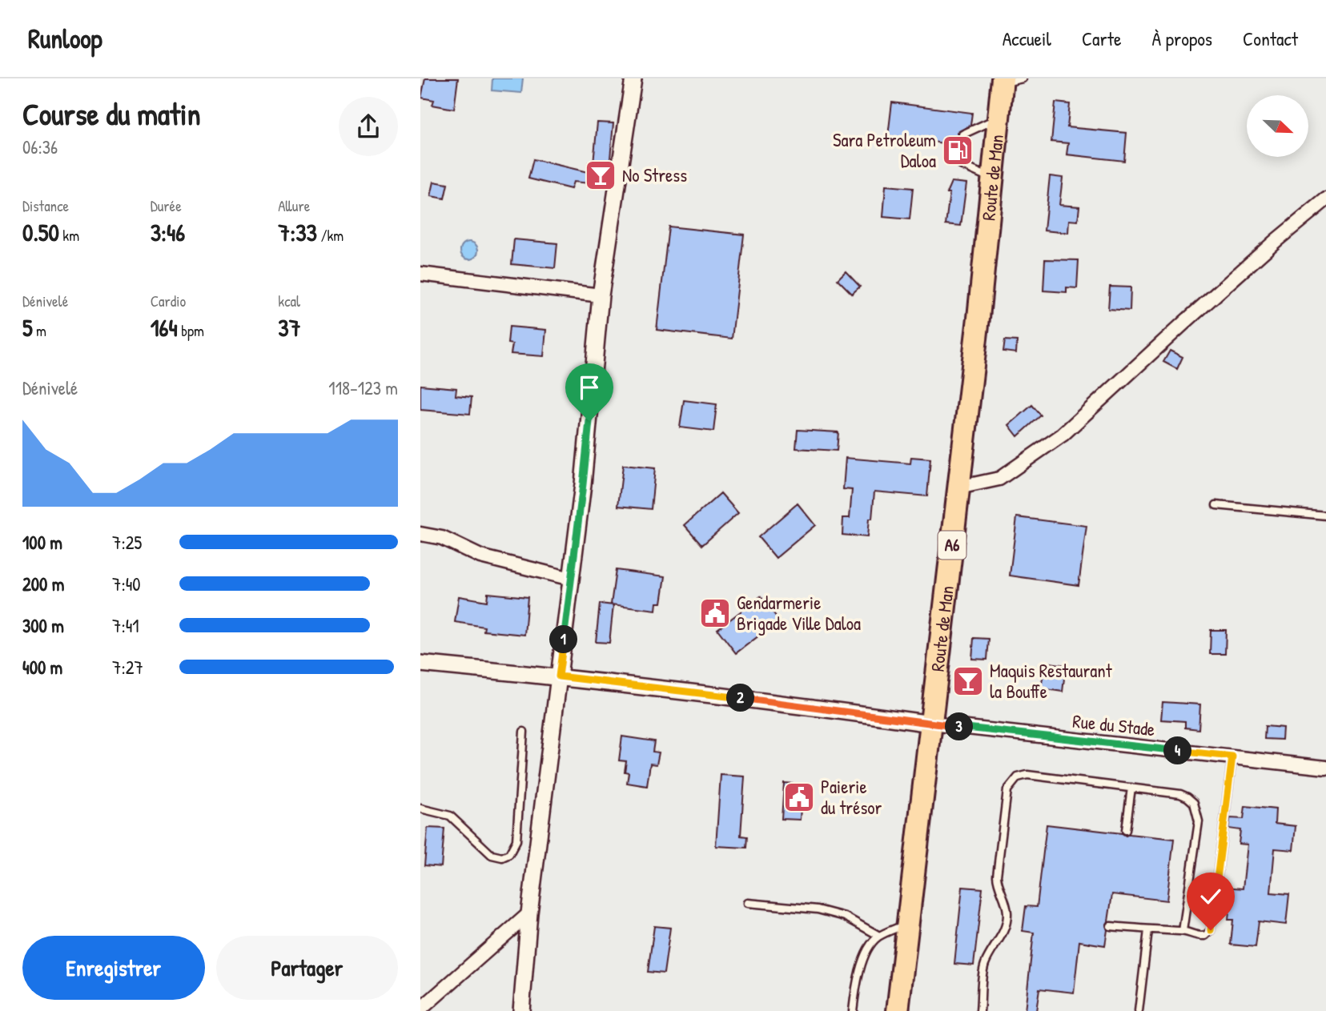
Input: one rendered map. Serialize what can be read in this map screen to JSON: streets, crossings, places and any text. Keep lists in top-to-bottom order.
{
  "streets": {
    "highway": ["Route de Man", "A6"],
    "street": ["Rue du Stade"]
  },
  "crossings": [
    ["Route de Man", "Rue du Stade"]
  ],
  "places": {
    "fuel station": ["Sara Petroleum Daloa"],
    "bar": ["No Stress", "Maquis Restaurant la Bouffe"],
    "public building": ["Gendarmerie Brigade Ville Daloa", "Paierie du trésor"]
  },
  "north": "bottom right",
  "page": {
    "header": "Runloop",
    "nav": [
      "Accueil",
      "Carte",
      "À propos",
      "Contact"
    ],
    "heading": ["Course du matin", "06:36"],
    "stats": [
      ["Distance", "0.50 km"],
      ["Durée", "3:46"],
      ["Allure", "7:33 /km"],
      ["Dénivelé", "5 m"],
      ["Cardio", "164 bpm"],
      ["kcal", "37"]
    ],
    "chart": ["Dénivelé", "118–123 m"],
    "list": [
      {
        "name": "100 m",
        "note": "7:25"
      },
      {
        "name": "200 m",
        "note": "7:40"
      },
      {
        "name": "300 m",
        "note": "7:41"
      },
      {
        "name": "400 m",
        "note": "7:27"
      }
    ],
    "pins": [
      "1",
      "2",
      "3",
      "4"
    ],
    "buttons": ["Enregistrer", "Partager"]
  }
}
